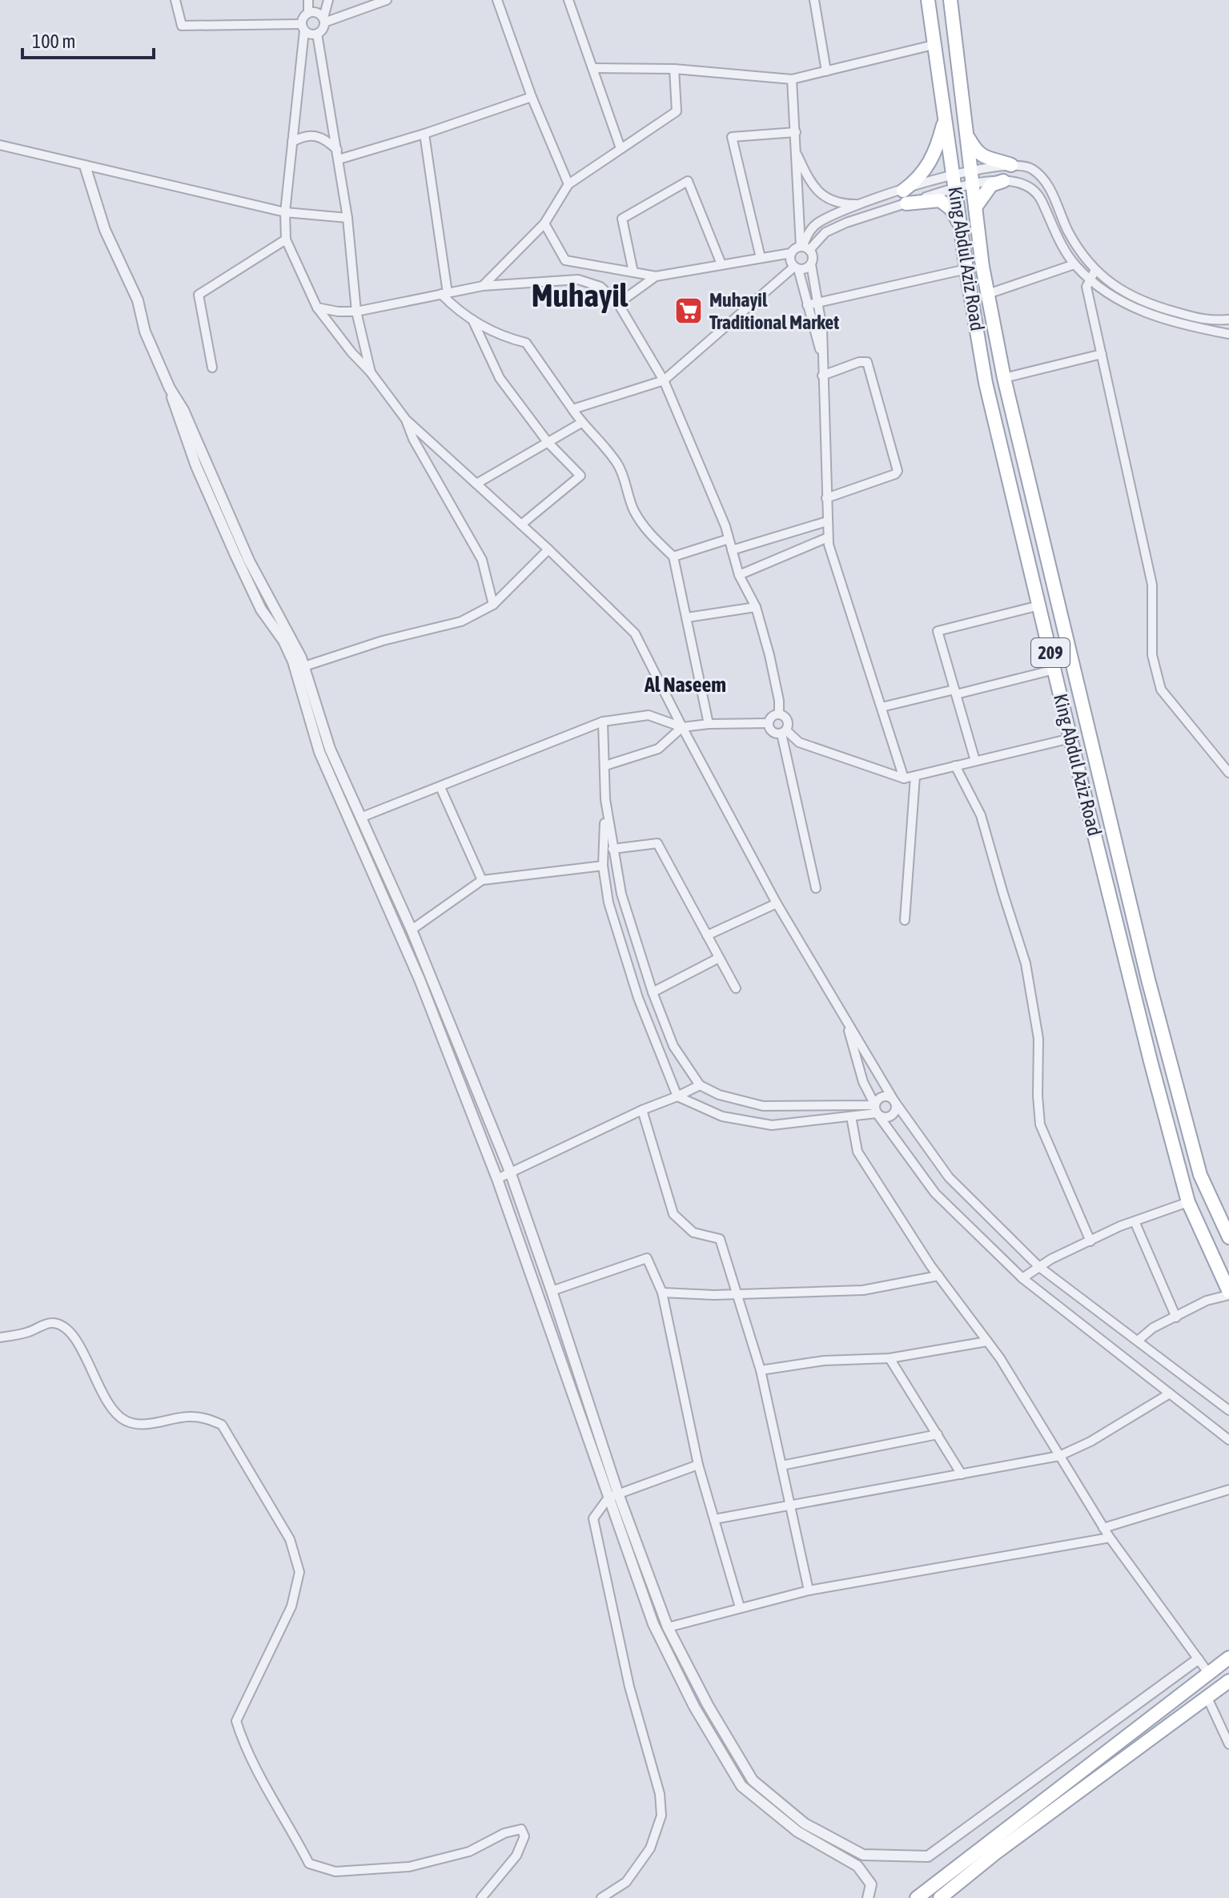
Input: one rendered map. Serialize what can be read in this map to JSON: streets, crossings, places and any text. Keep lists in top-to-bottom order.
{
  "streets": {
    "main road": ["King Abdul Aziz Road", "209"]
  },
  "districts": ["Muhayil", "Al Naseem"],
  "places": {
    "supermarket": ["Muhayil Traditional Market"]
  },
  "scale_bar": "100 m"
}
